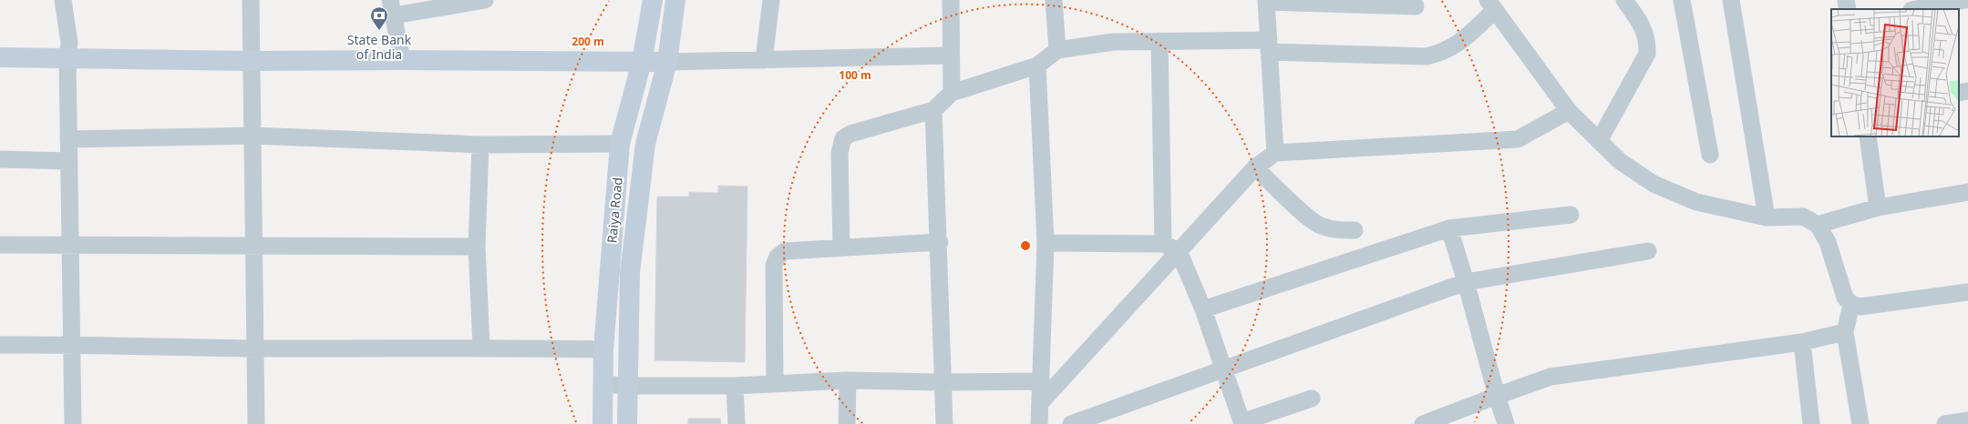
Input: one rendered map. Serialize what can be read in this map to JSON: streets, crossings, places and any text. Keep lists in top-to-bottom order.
{
  "streets": {
    "street": ["Raiya Road"]
  },
  "places": {
    "bank": ["State Bank of India"]
  },
  "rings": ["200 m", "100 m"]
}
